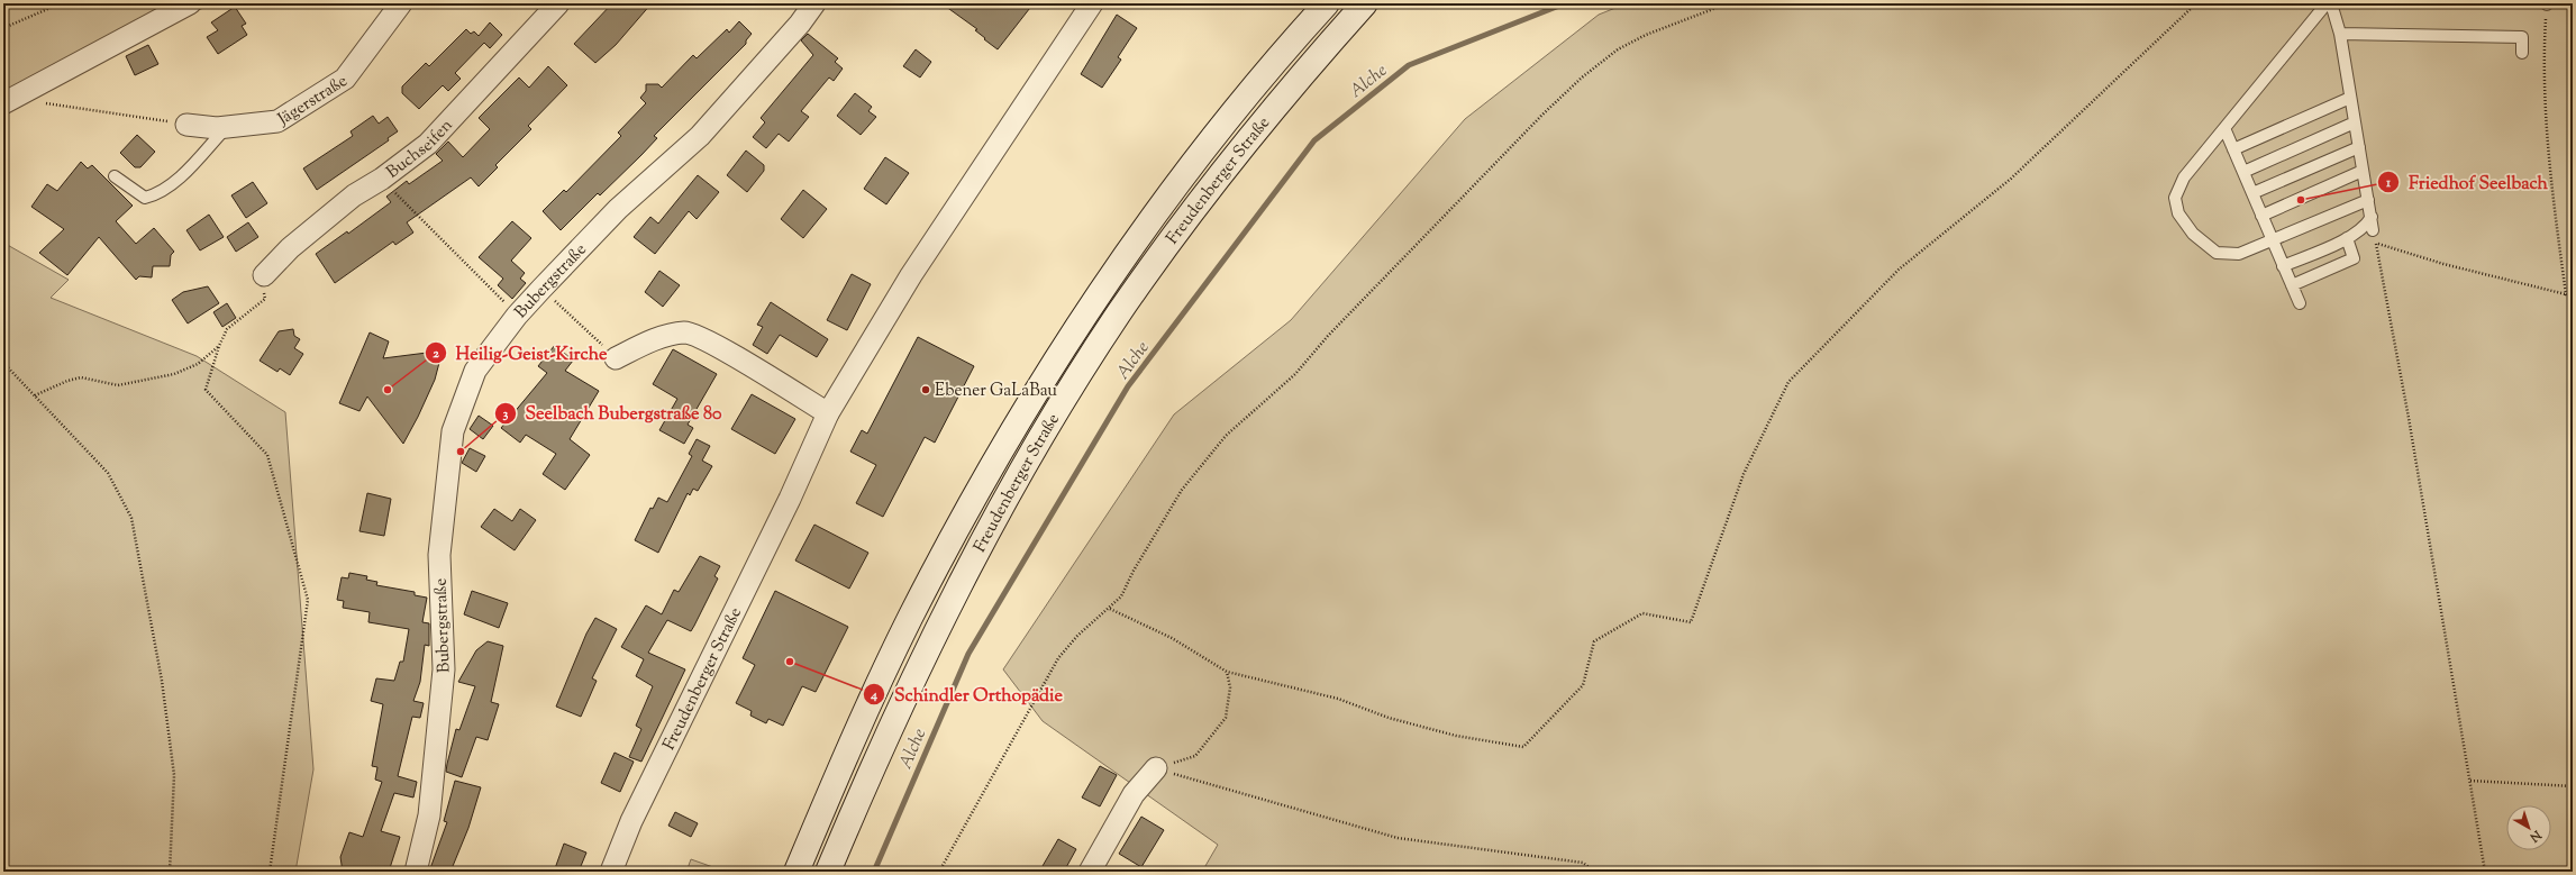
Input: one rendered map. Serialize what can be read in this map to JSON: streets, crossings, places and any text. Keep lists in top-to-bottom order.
{
  "streets": {
    "main road": ["Freudenberger Straße"],
    "street": ["Jägerstraße", "Buchseifen", "Bubergstraße"]
  },
  "water": ["Alche"],
  "places": [
    "Friedhof Seelbach",
    "Heilig-Geist-Kirche",
    "Ebener GaLaBau",
    "Seelbach Bubergstraße 80",
    "Schindler Orthopädie"
  ],
  "north": "bottom right"
}
